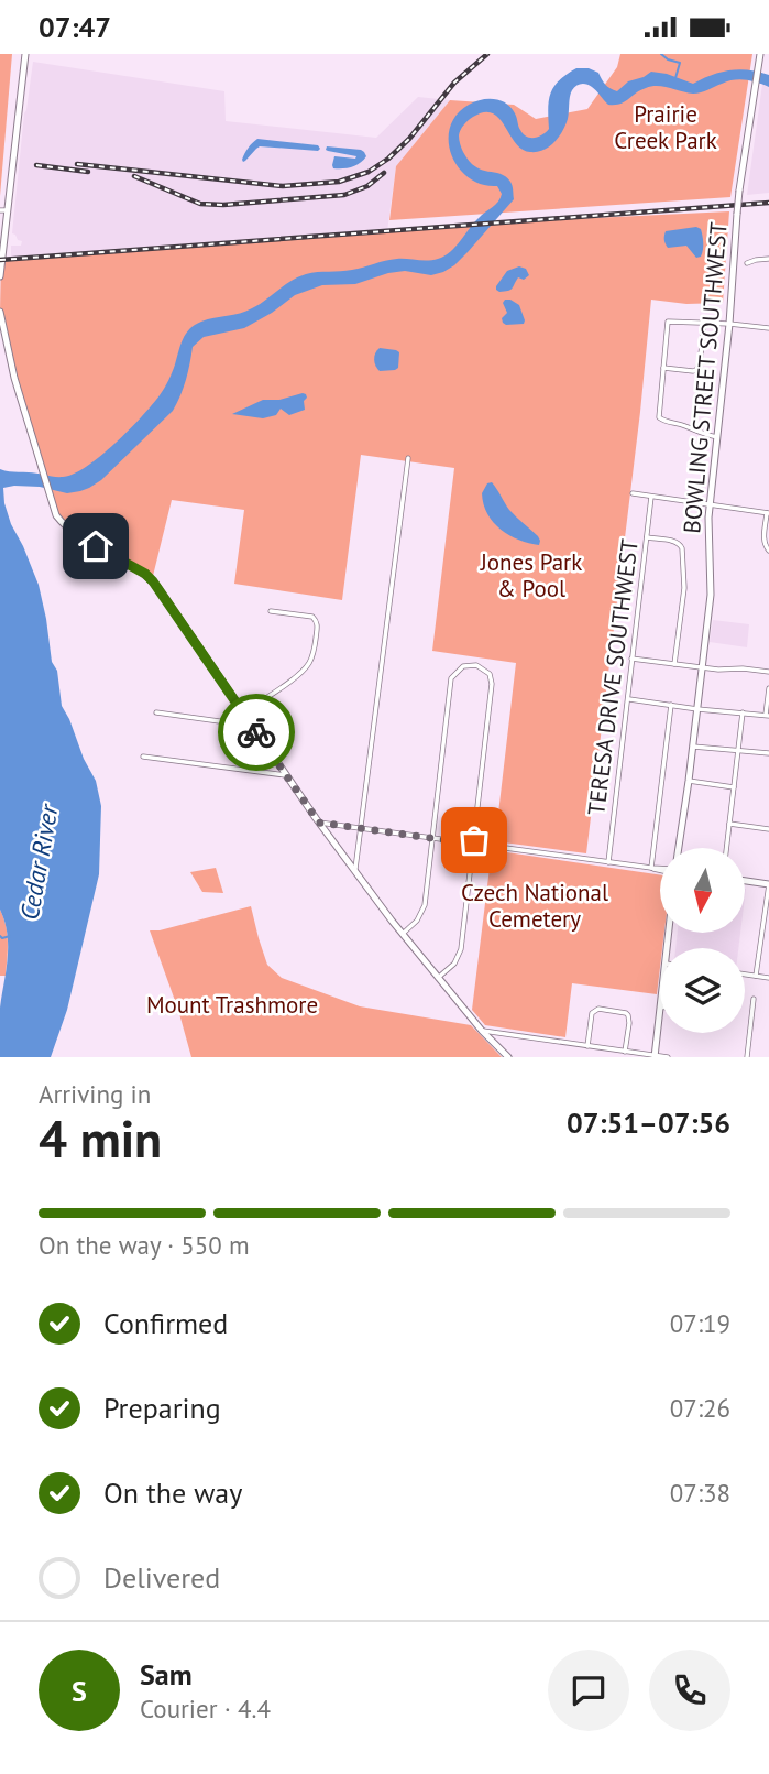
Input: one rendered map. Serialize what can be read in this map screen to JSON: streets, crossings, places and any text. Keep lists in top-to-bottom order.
{
  "streets": {
    "main road": ["BOWLING STREET SOUTHWEST"],
    "street": ["TERESA DRIVE SOUTHWEST"]
  },
  "water": ["Cedar River"],
  "parks": [
    "Prairie Creek Park",
    "Jones Park & Pool",
    "Czech National Cemetery",
    "Mount Trashmore"
  ],
  "north": "bottom",
  "page": {
    "status": "07:47",
    "heading": ["4 min", "Arriving in", "07:51–07:56"],
    "panel": ["Sam", "Courier · 4.4"],
    "bar": "On the way · 550 m",
    "list": [
      ["Confirmed", "07:19"],
      ["Preparing", "07:26"],
      ["On the way", "07:38"],
      "Delivered"
    ],
    "round": "S"
  }
}
